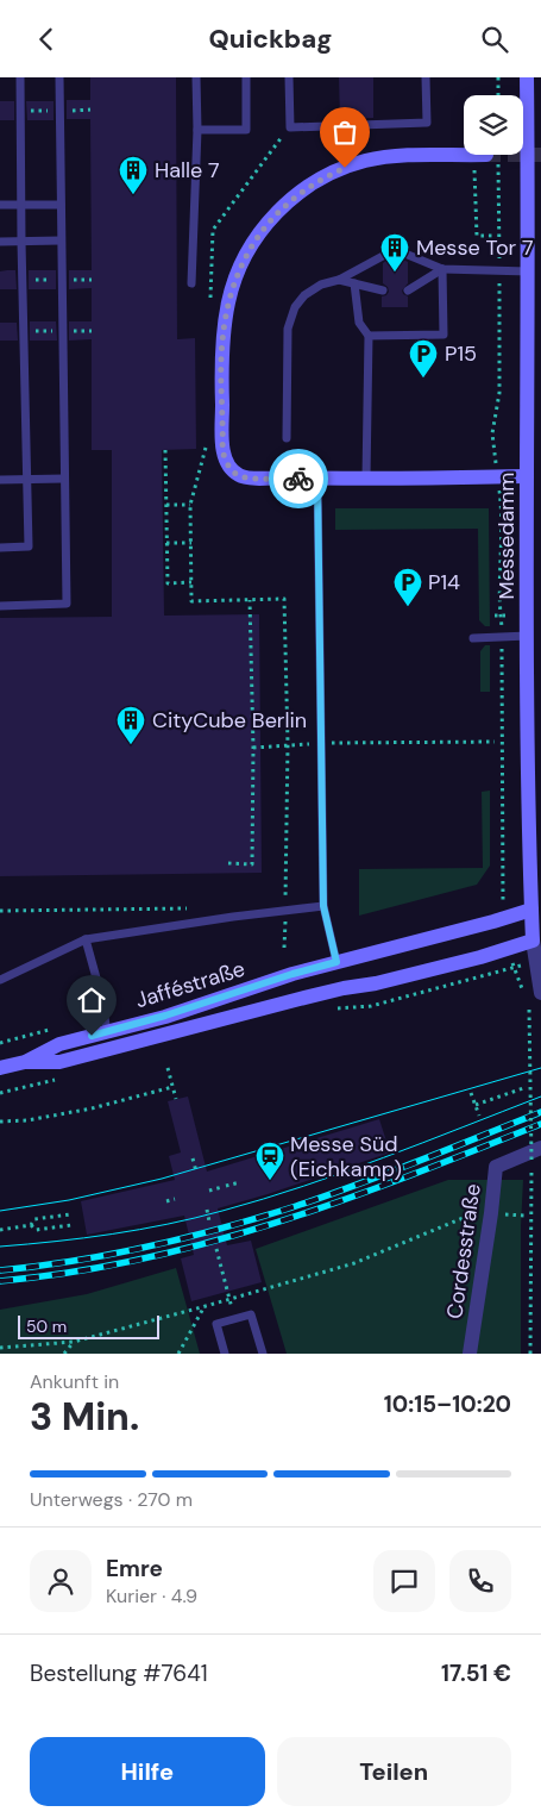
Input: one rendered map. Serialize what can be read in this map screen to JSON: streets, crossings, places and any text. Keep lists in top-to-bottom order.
{
  "streets": {
    "main road": ["Messedamm", "Jafféstraße"],
    "street": ["Cordesstraße"]
  },
  "crossings": [
    ["Messedamm", "Jafféstraße"]
  ],
  "places": {
    "building": ["Halle 7", "Messe Tor 7", "CityCube Berlin"],
    "parking": ["P15", "P14"],
    "station": ["Messe Süd (Eichkamp)"]
  },
  "scale_bar": "50 m",
  "page": {
    "header": "Quickbag",
    "scale": "50 m",
    "heading": ["3 Min.", "Ankunft in", "10:15–10:20"],
    "panel": [
      "Emre",
      "Kurier · 4.9",
      "Bestellung #7641",
      "17.51 €"
    ],
    "bar": "Unterwegs · 270 m",
    "buttons": ["Hilfe", "Teilen"]
  }
}
